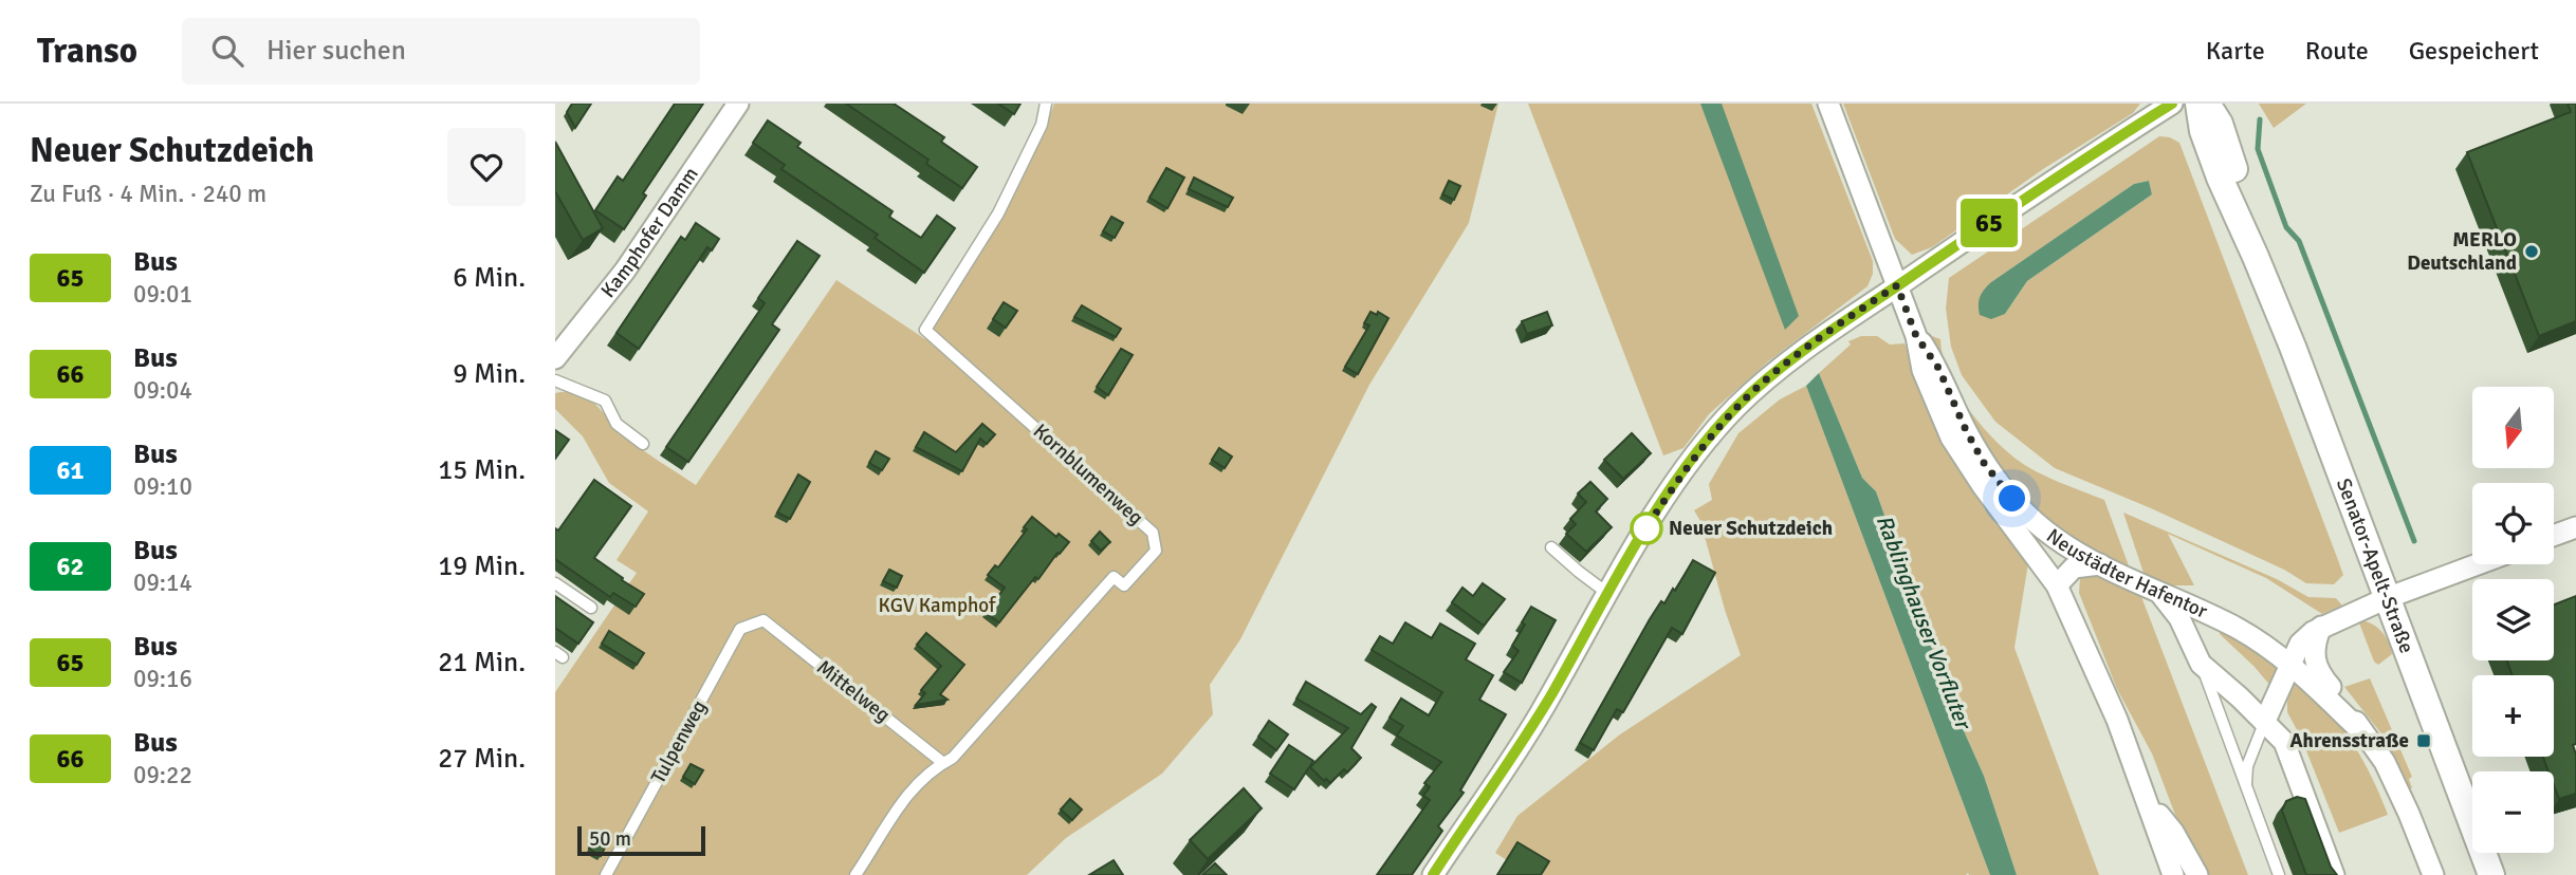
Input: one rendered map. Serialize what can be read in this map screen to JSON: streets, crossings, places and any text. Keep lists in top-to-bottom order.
{
  "streets": {
    "street": ["Kamphofer Damm", "Senator-Apelt-Straße", "Neustädter Hafentor"],
    "lane": ["Kornblumenweg", "Mittelweg", "Tulpenweg"]
  },
  "crossings": [
    ["Kornblumenweg", "Mittelweg"],
    ["Mittelweg", "Tulpenweg"]
  ],
  "water": ["Rablinghauser Vorfluter"],
  "parks": ["KGV Kamphof"],
  "places": {
    "other": ["MERLO Deutschland", "Neuer Schutzdeich"],
    "transit": ["Ahrensstraße"]
  },
  "lines": ["bus line 65"],
  "scale_bar": "50 m",
  "north": "bottom",
  "page": {
    "header": "Transo",
    "search": "Hier suchen",
    "nav": ["Karte", "Route", "Gespeichert"],
    "heading": ["Neuer Schutzdeich", "Zu Fuß · 4 Min. · 240 m"],
    "on_map": "65",
    "list": [
      {
        "mark": "65",
        "name": "Bus",
        "note": "09:01",
        "value": "6 Min."
      },
      {
        "mark": "66",
        "name": "Bus",
        "note": "09:04",
        "value": "9 Min."
      },
      {
        "mark": "61",
        "name": "Bus",
        "note": "09:10",
        "value": "15 Min."
      },
      {
        "mark": "62",
        "name": "Bus",
        "note": "09:14",
        "value": "19 Min."
      },
      {
        "mark": "65",
        "name": "Bus",
        "note": "09:16",
        "value": "21 Min."
      },
      {
        "mark": "66",
        "name": "Bus",
        "note": "09:22",
        "value": "27 Min."
      }
    ],
    "map_buttons": ["+", "−"],
    "scale": "50 m"
  }
}
